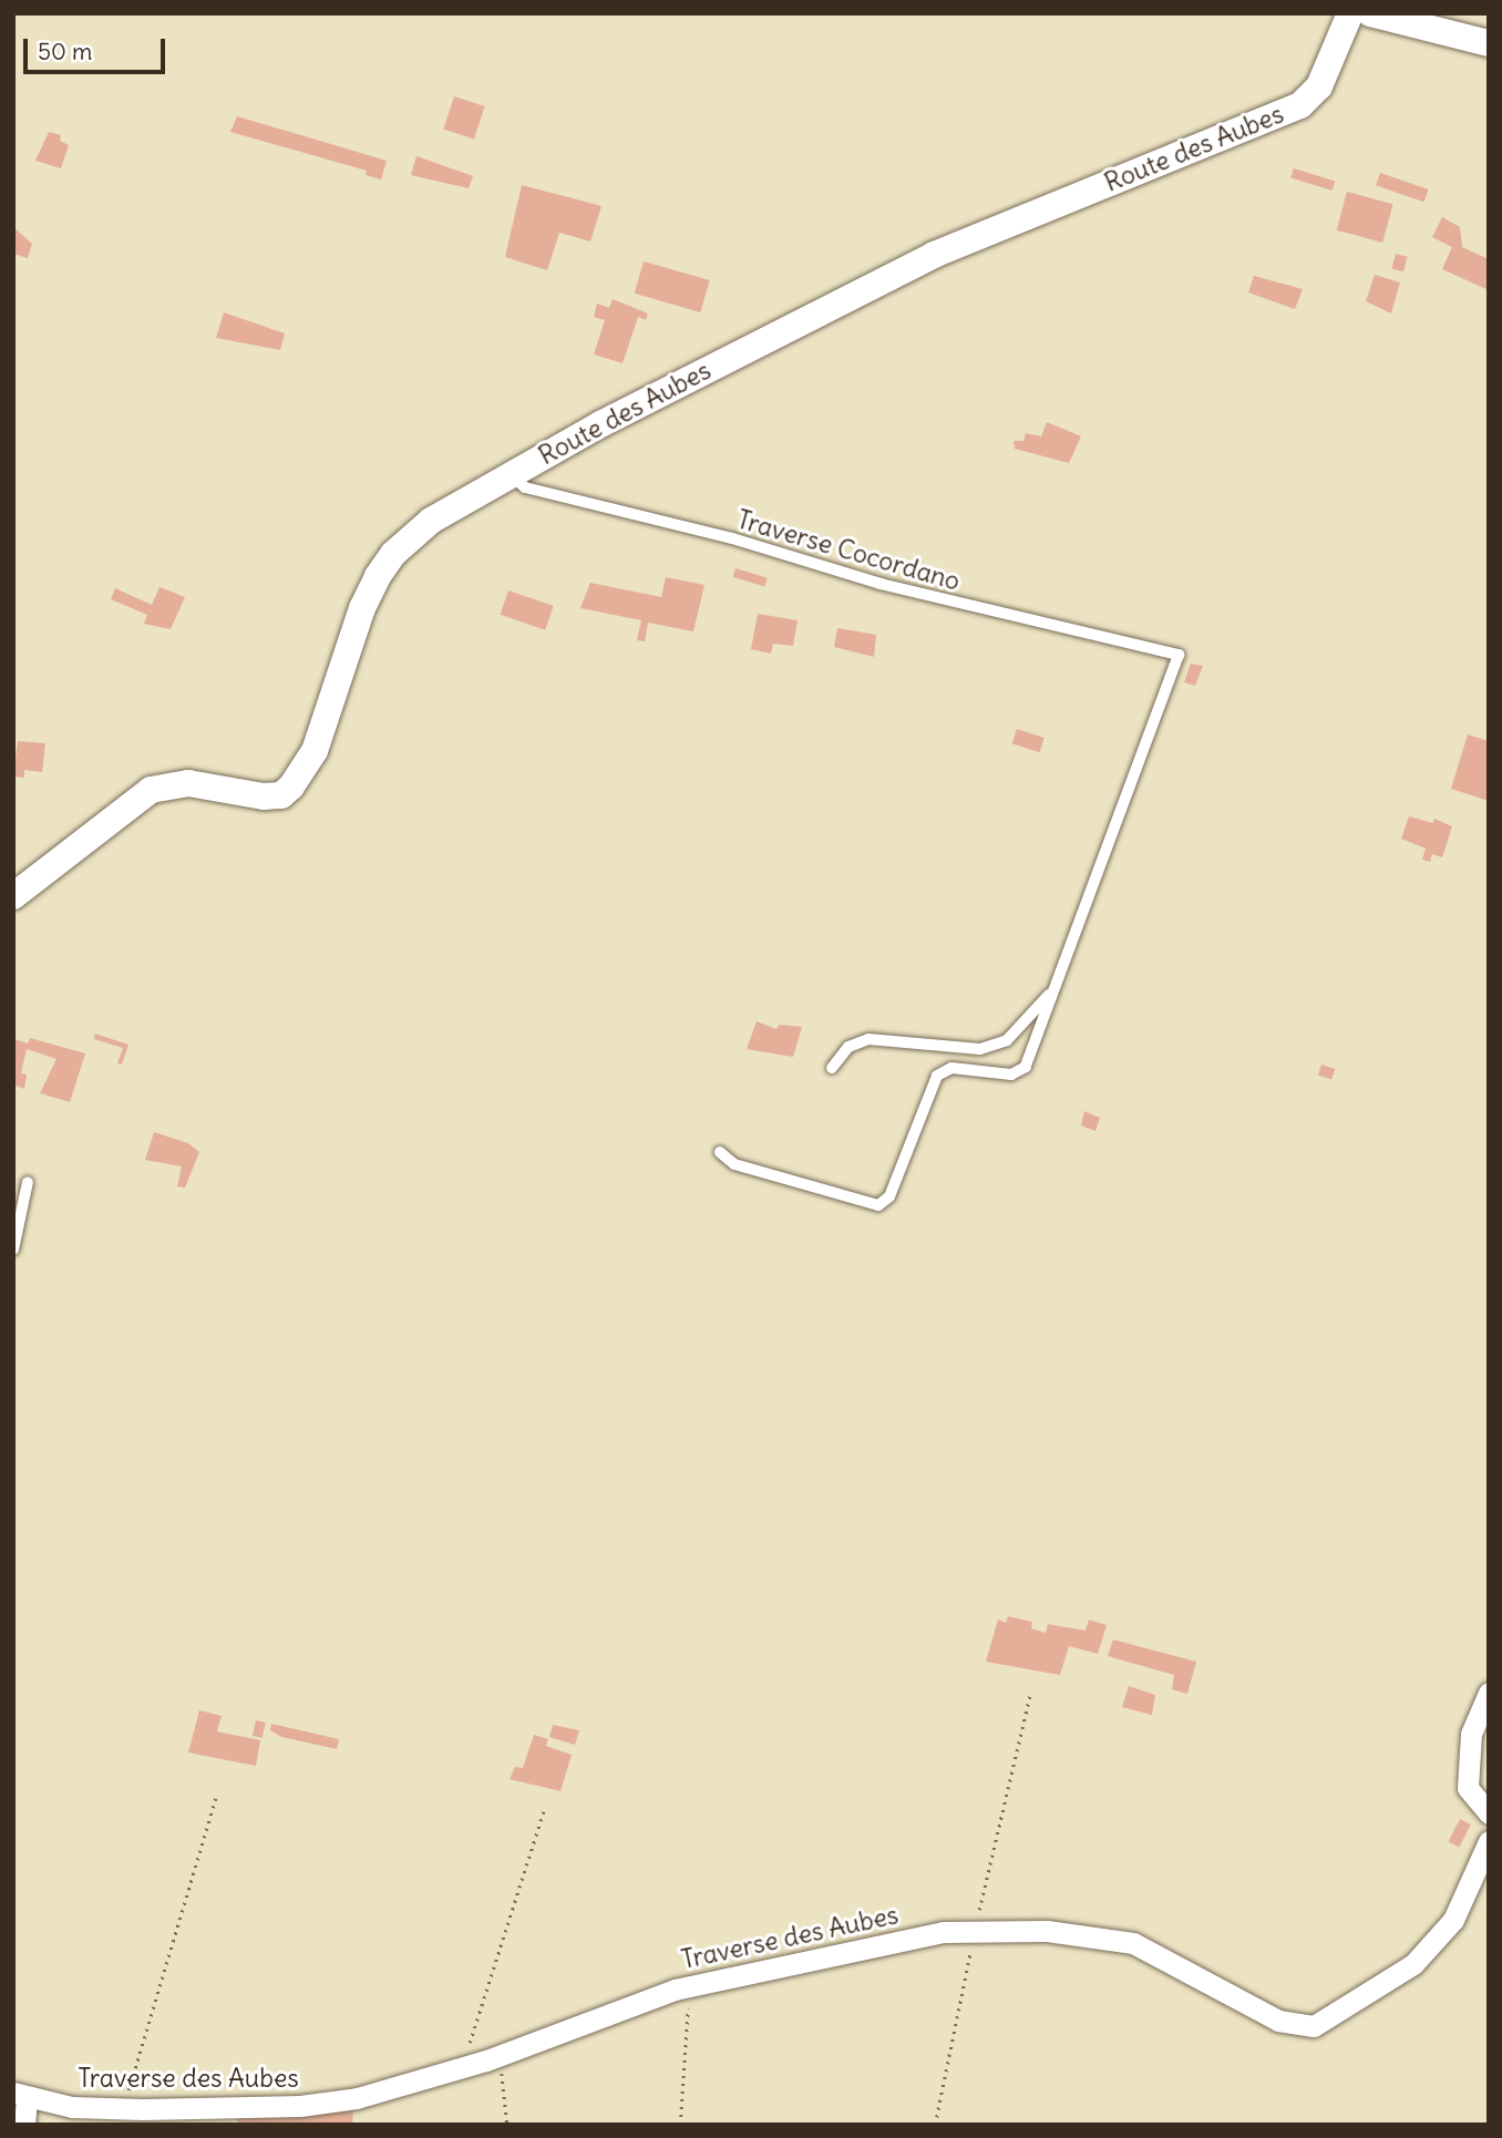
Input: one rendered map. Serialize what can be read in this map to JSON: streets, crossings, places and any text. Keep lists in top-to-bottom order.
{
  "streets": {
    "street": ["Route des Aubes", "Traverse des Aubes"],
    "lane": ["Traverse Cocordano"]
  },
  "crossings": [
    ["Route des Aubes", "Traverse Cocordano"]
  ],
  "scale_bar": "50 m"
}
